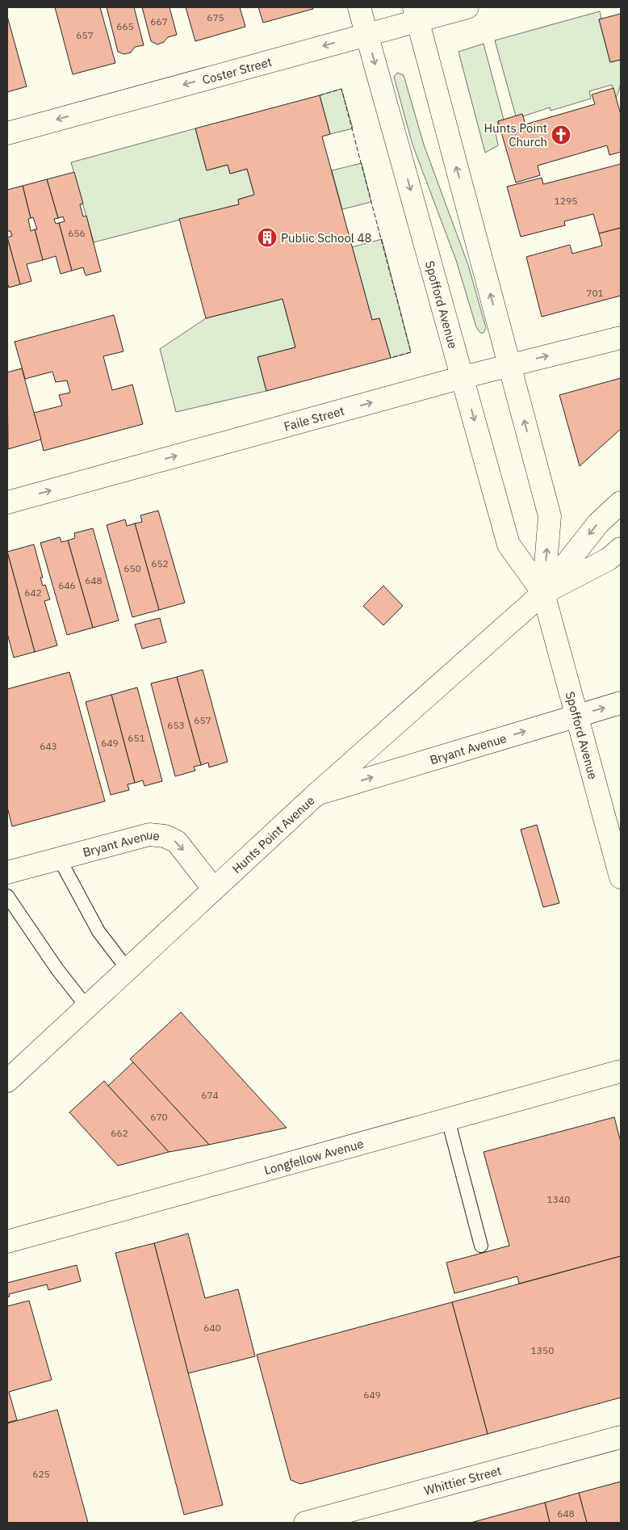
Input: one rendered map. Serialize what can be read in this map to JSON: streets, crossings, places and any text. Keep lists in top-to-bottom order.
{
  "streets": {
    "street": [
      "Coster Street",
      "Spofford Avenue",
      "Faile Street",
      "Bryant Avenue",
      "Hunts Point Avenue",
      "Longfellow Avenue",
      "Whittier Street"
    ]
  },
  "crossings": [
    ["Coster Street", "Spofford Avenue"],
    ["Spofford Avenue", "Faile Street"],
    ["Spofford Avenue", "Bryant Avenue"],
    ["Spofford Avenue", "Hunts Point Avenue"],
    ["Bryant Avenue", "Hunts Point Avenue"]
  ],
  "one_way": ["Coster Street", "Faile Street", "Bryant Avenue"],
  "places": {
    "church": ["Hunts Point Church"],
    "building": ["Public School 48"]
  },
  "house_numbers": [
    "675",
    "667",
    "665",
    "657",
    "1295",
    "656",
    "701",
    "652",
    "650",
    "648",
    "646",
    "642",
    "657",
    "653",
    "651",
    "649",
    "643",
    "674",
    "670",
    "662",
    "1340",
    "640",
    "1350",
    "649",
    "625",
    "648"
  ]
}
